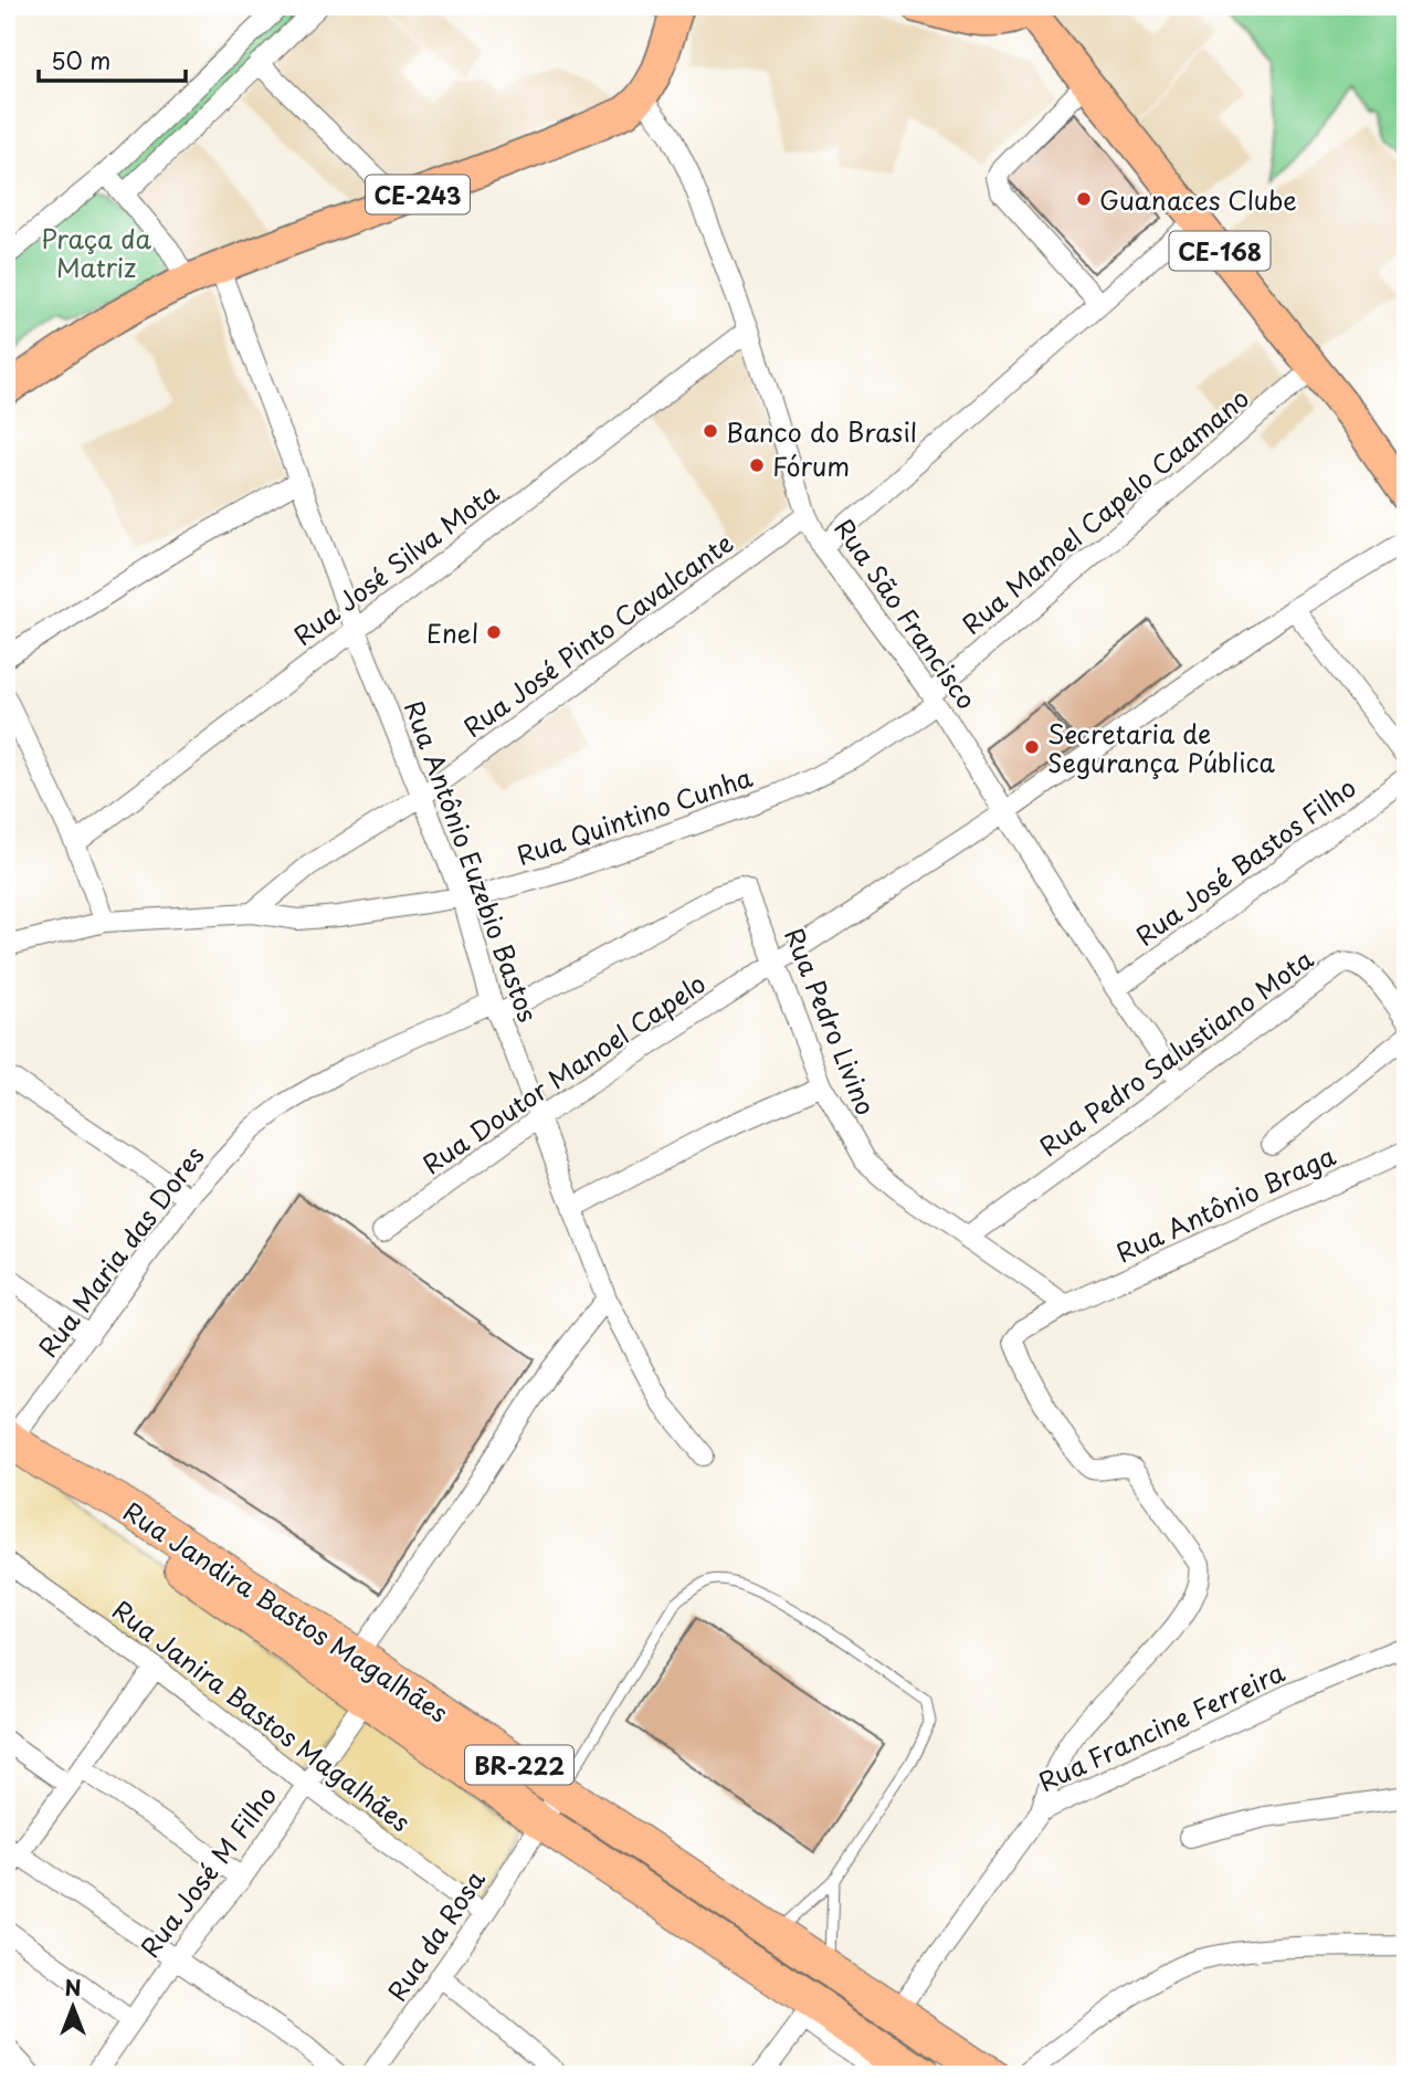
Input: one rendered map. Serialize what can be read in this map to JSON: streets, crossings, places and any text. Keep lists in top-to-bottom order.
{
  "streets": {
    "highway": ["Rua Jandira Bastos Magalhães", "BR-222"],
    "main road": ["CE-243", "CE-168"],
    "street": [
      "Rua Manoel Capelo Caamano",
      "Rua José Silva Mota",
      "Rua São Francisco",
      "Rua José Pinto Cavalcante",
      "Rua Quintino Cunha",
      "Rua Antônio Euzebio Bastos",
      "Rua José Bastos Filho",
      "Rua Pedro Livino",
      "Rua Pedro Salustiano Mota",
      "Rua Doutor Manoel Capelo",
      "Rua Antônio Braga",
      "Rua Maria das Dores",
      "Rua Janira Bastos Magalhães",
      "Rua Francine Ferreira",
      "Rua José M Filho",
      "Rua da Rosa"
    ]
  },
  "crossings": [
    ["CE-243", "Rua São Francisco"],
    ["CE-243", "Rua Antônio Euzebio Bastos"],
    ["CE-168", "Rua Manoel Capelo Caamano"],
    ["Rua Manoel Capelo Caamano", "Rua São Francisco"],
    ["Rua Manoel Capelo Caamano", "Rua Quintino Cunha"],
    ["Rua José Silva Mota", "Rua São Francisco"],
    ["Rua José Silva Mota", "Rua Antônio Euzebio Bastos"],
    ["Rua São Francisco", "Rua José Pinto Cavalcante"],
    ["Rua São Francisco", "Rua Quintino Cunha"],
    ["Rua São Francisco", "Rua José Bastos Filho"],
    ["Rua São Francisco", "Rua Pedro Salustiano Mota"],
    ["Rua São Francisco", "Rua Doutor Manoel Capelo"],
    ["Rua José Pinto Cavalcante", "Rua Quintino Cunha"],
    ["Rua José Pinto Cavalcante", "Rua Antônio Euzebio Bastos"],
    ["Rua Quintino Cunha", "Rua Antônio Euzebio Bastos"],
    ["Rua Antônio Euzebio Bastos", "Rua Doutor Manoel Capelo"],
    ["Rua Antônio Euzebio Bastos", "Rua Maria das Dores"],
    ["Rua Pedro Livino", "Rua Pedro Salustiano Mota"],
    ["Rua Pedro Livino", "Rua Doutor Manoel Capelo"],
    ["Rua Pedro Livino", "Rua Antônio Braga"],
    ["Rua Pedro Livino", "Rua Maria das Dores"],
    ["Rua Antônio Braga", "Rua Francine Ferreira"],
    ["Rua Maria das Dores", "Rua Jandira Bastos Magalhães"],
    ["Rua Jandira Bastos Magalhães", "Rua Francine Ferreira"],
    ["Rua Jandira Bastos Magalhães", "Rua José M Filho"],
    ["Rua Jandira Bastos Magalhães", "Rua da Rosa"],
    ["Rua Janira Bastos Magalhães", "Rua José M Filho"],
    ["Rua Janira Bastos Magalhães", "Rua da Rosa"]
  ],
  "parks": ["Praça da Matriz"],
  "places": [
    "Guanaces Clube",
    "Banco do Brasil",
    "Fórum",
    "Enel",
    "Secretaria de Segurança Pública"
  ],
  "scale_bar": "50 m",
  "north": "top"
}
